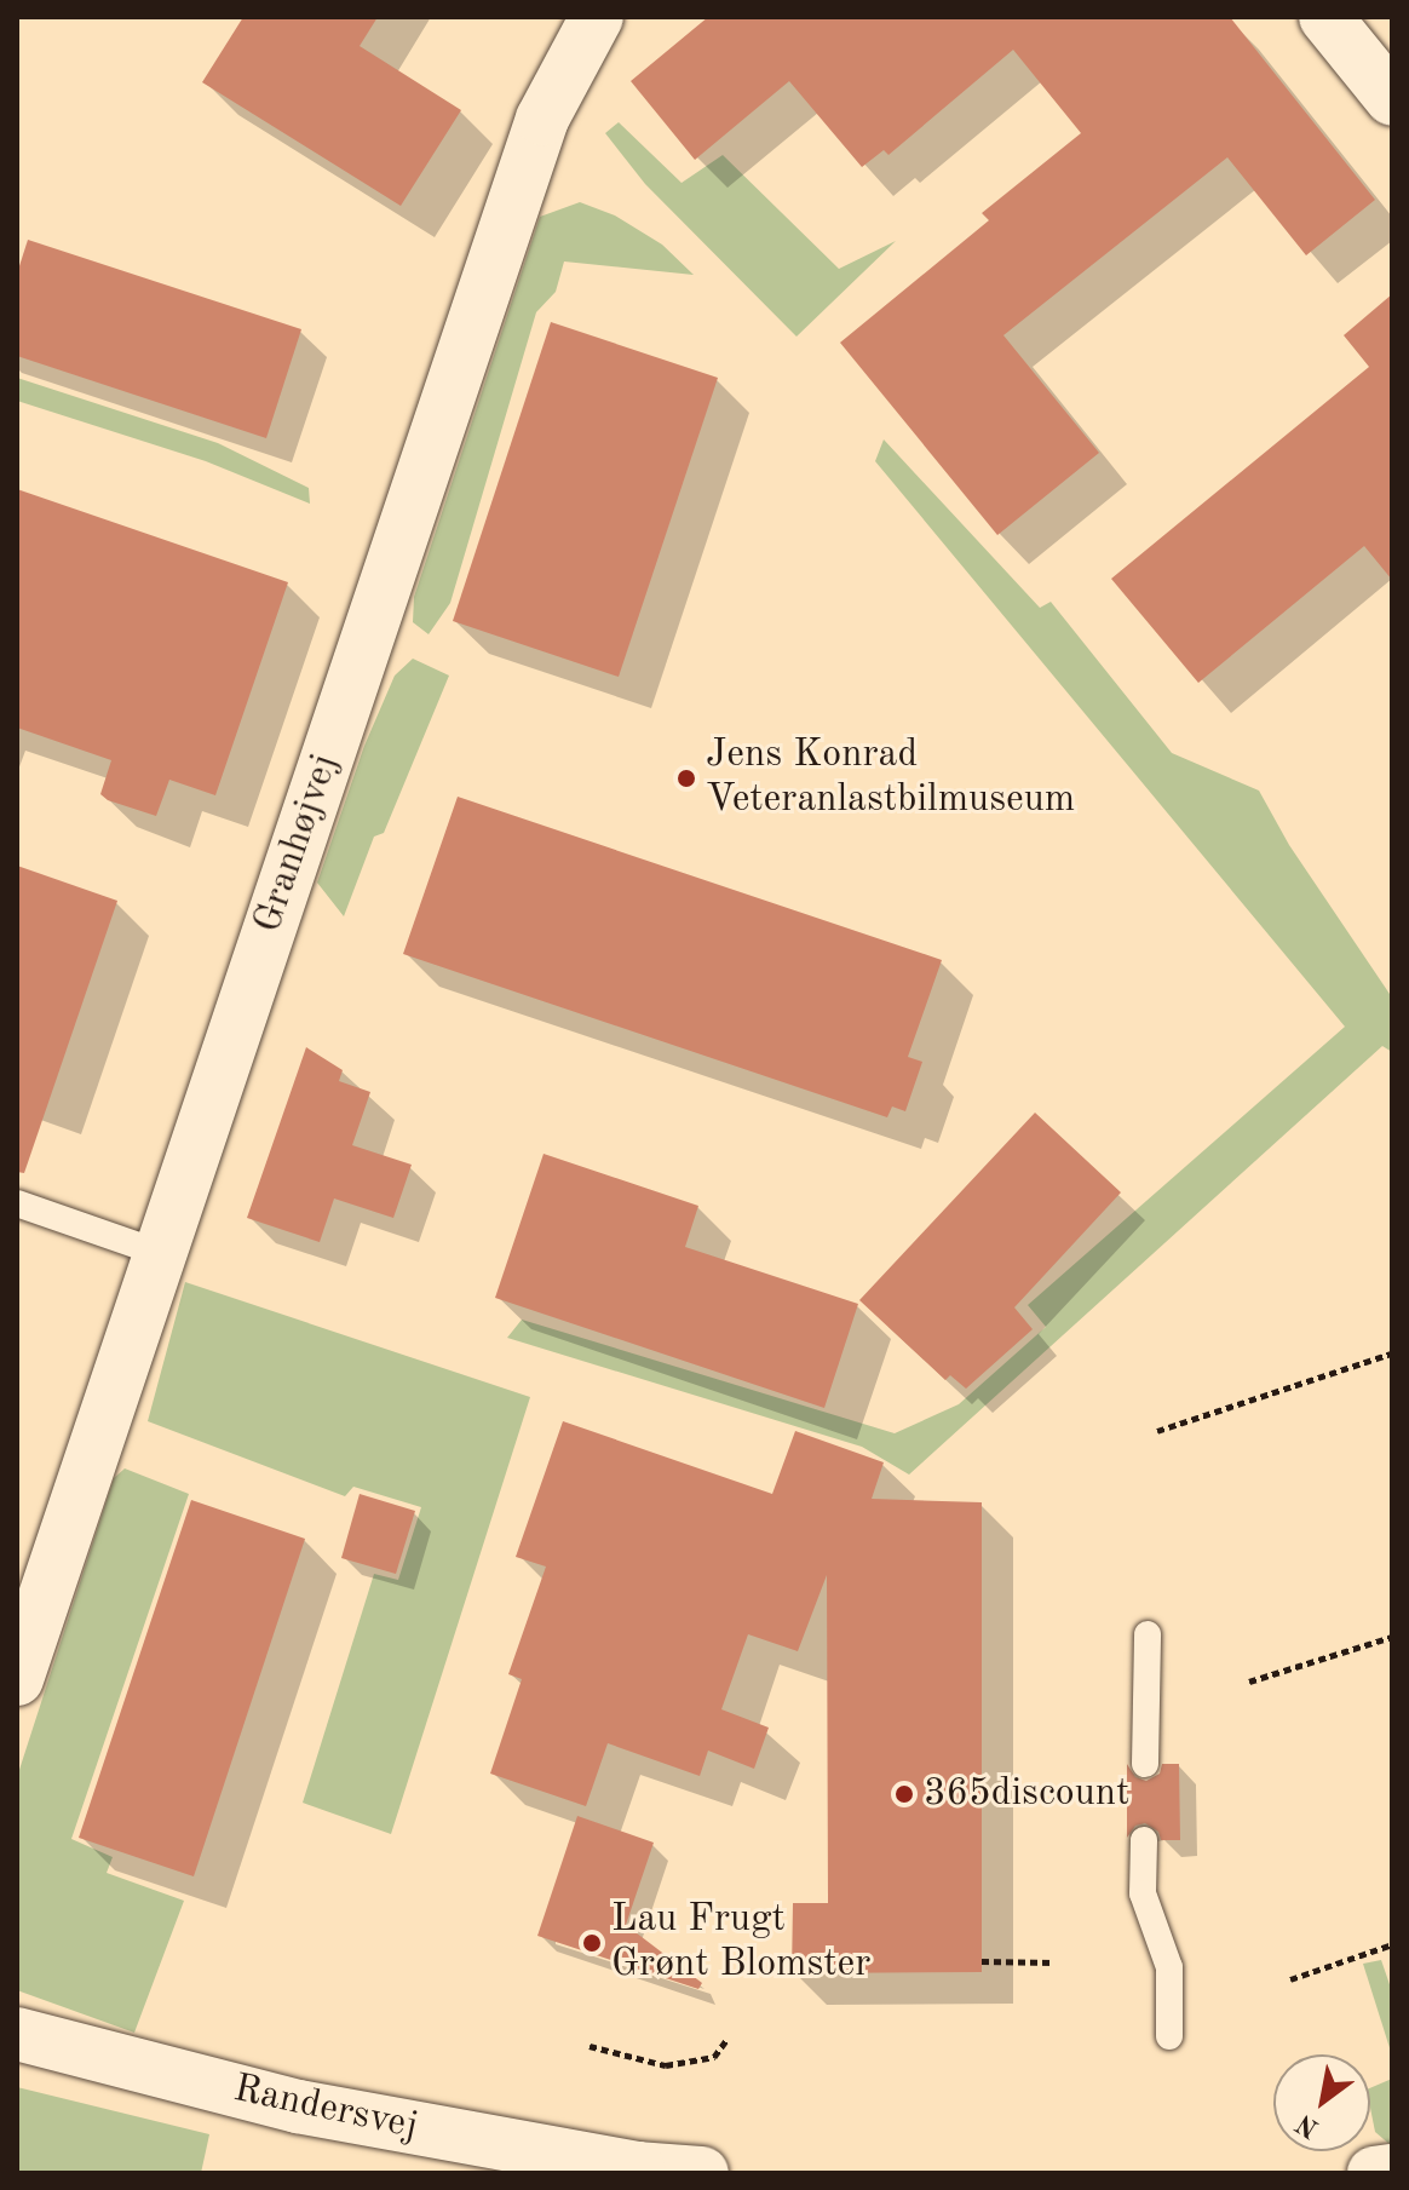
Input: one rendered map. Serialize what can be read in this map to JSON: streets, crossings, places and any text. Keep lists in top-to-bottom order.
{
  "streets": {
    "street": ["Granhøjvej", "Randersvej"]
  },
  "places": ["Jens Konrad Veteranlastbilmuseum", "365discount", "Lau Frugt Grønt Blomster"],
  "north": "bottom left"
}
